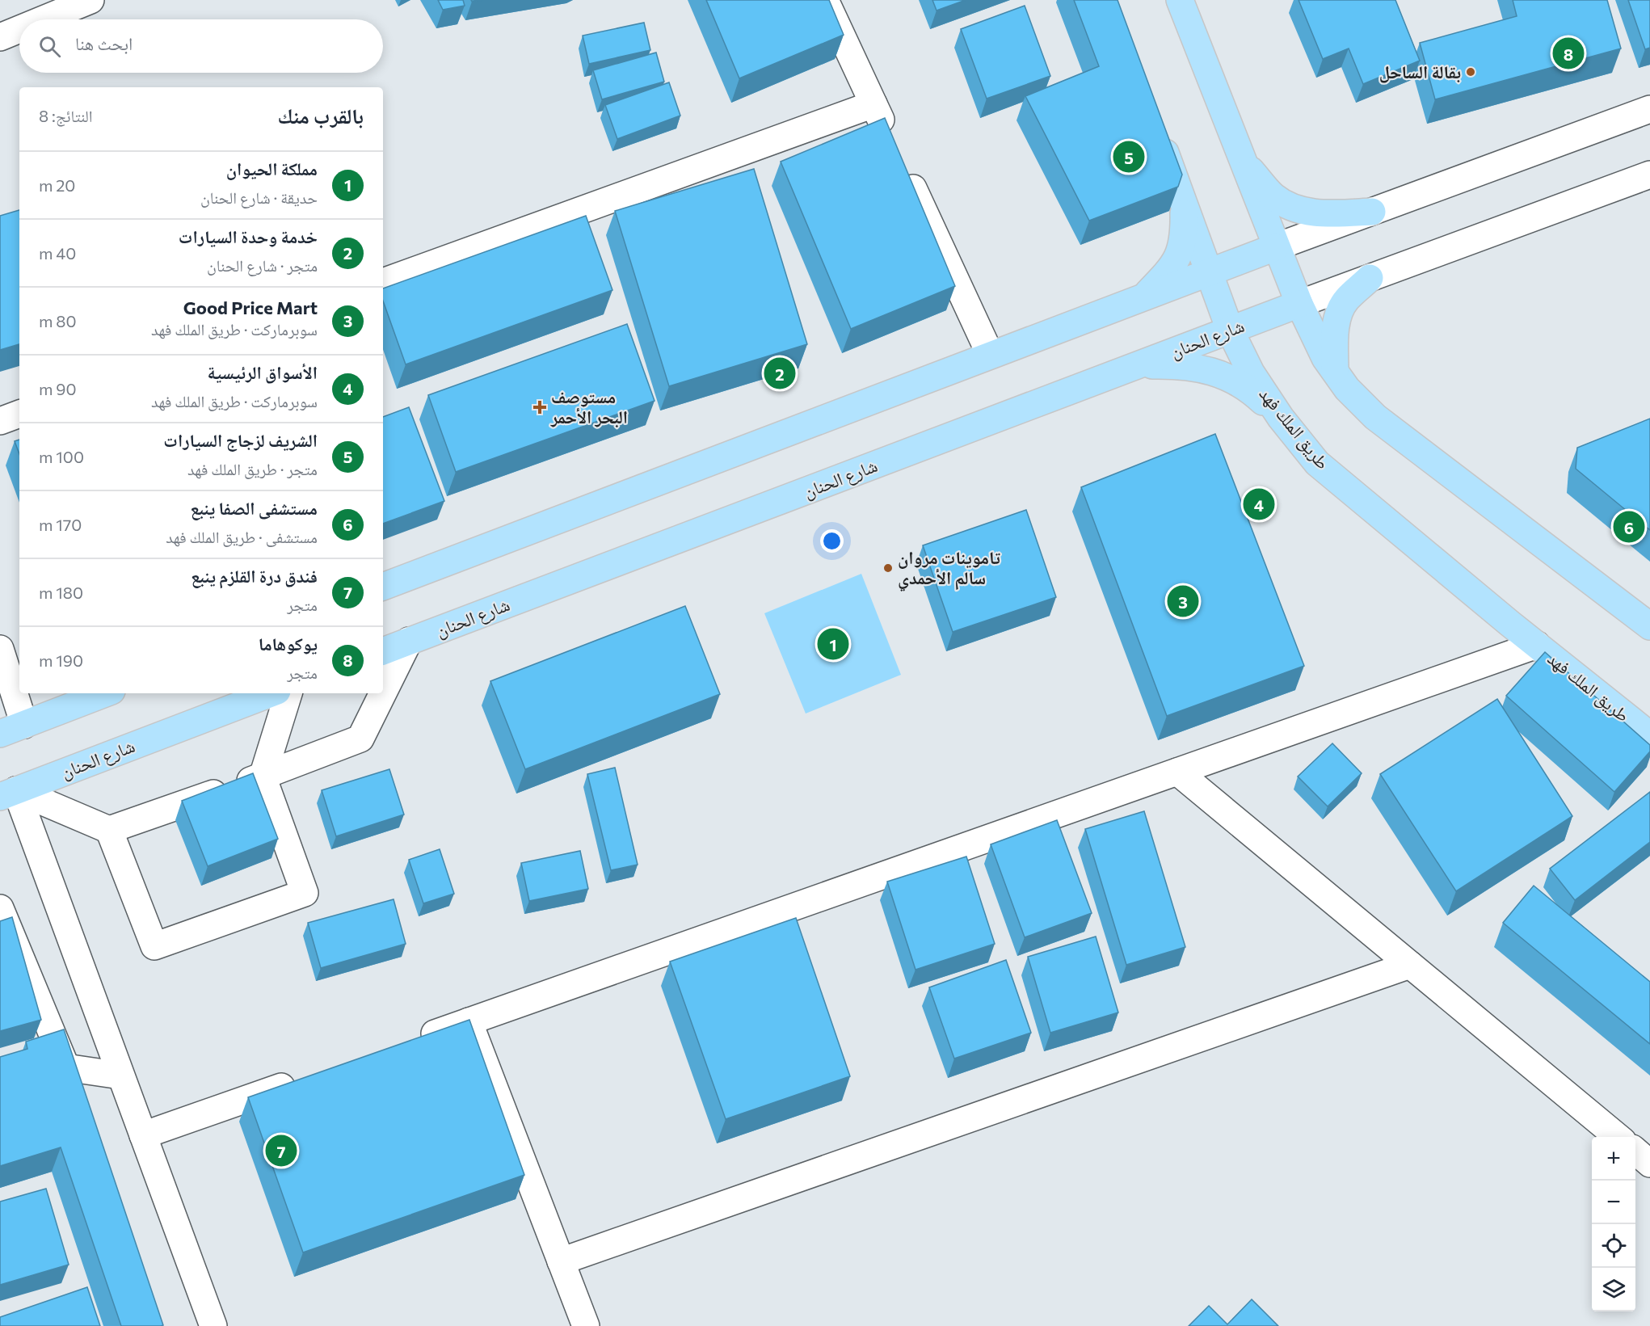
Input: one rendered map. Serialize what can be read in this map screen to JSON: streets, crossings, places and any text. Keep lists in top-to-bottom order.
{
  "streets": {
    "main road": ["شارع الحنان", "طريق الملك فهد"]
  },
  "crossings": [
    ["شارع الحنان", "طريق الملك فهد"]
  ],
  "places": {
    "other": ["بقالة الساحل", "تاموينات مروان سالم الأحمدي"],
    "health": ["مستوصف البحر الأحمر"]
  },
  "page": {
    "search": "ابحث هنا",
    "pins": [
      "8",
      "5",
      "2",
      "4",
      "6",
      "3",
      "1",
      "7"
    ],
    "heading": ["بالقرب منك", "النتائج: 8"],
    "list": [
      {
        "mark": "1",
        "name": "مملكة الحيوان",
        "note": "حديقة · شارع الحنان",
        "value": "20 m"
      },
      {
        "mark": "2",
        "name": "خدمة وحدة السيارات",
        "note": "متجر · شارع الحنان",
        "value": "40 m"
      },
      {
        "mark": "3",
        "name": "Good Price Mart",
        "note": "سوبرماركت · طريق الملك فهد",
        "value": "80 m"
      },
      {
        "mark": "4",
        "name": "الأسواق الرئيسية",
        "note": "سوبرماركت · طريق الملك فهد",
        "value": "90 m"
      },
      {
        "mark": "5",
        "name": "الشريف لزجاج السيارات",
        "note": "متجر · طريق الملك فهد",
        "value": "100 m"
      },
      {
        "mark": "6",
        "name": "مستشفى الصفا ينبع",
        "note": "مستشفى · طريق الملك فهد",
        "value": "170 m"
      },
      {
        "mark": "7",
        "name": "فندق درة القلزم ينبع",
        "note": "متجر",
        "value": "180 m"
      },
      {
        "mark": "8",
        "name": "يوكوهاما",
        "note": "متجر",
        "value": "190 m"
      }
    ],
    "map_buttons": ["+", "−"]
  }
}
